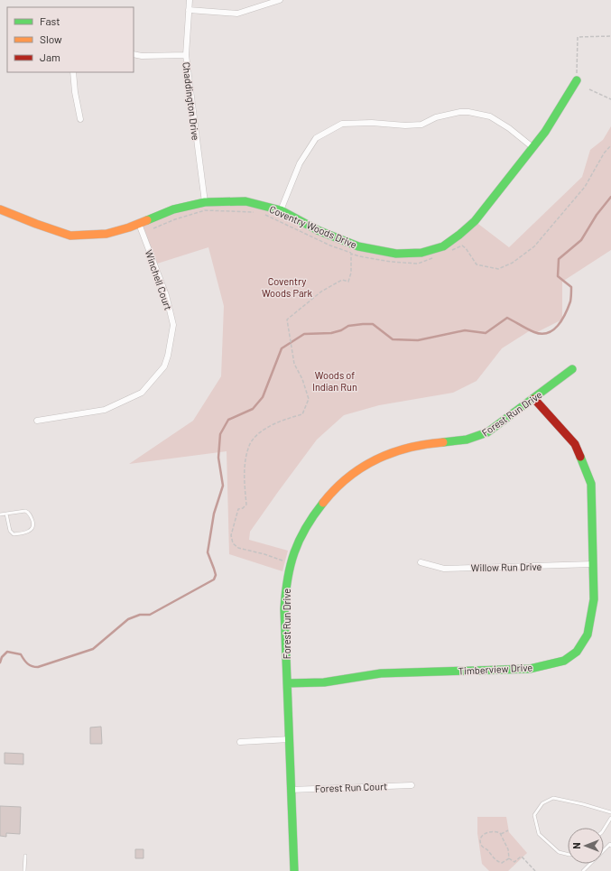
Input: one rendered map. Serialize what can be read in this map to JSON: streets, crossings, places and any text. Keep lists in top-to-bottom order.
{
  "streets": {
    "street": [
      "Chaddington Drive",
      "Coventry Woods Drive",
      "Winchell Court",
      "Forest Run Drive",
      "Willow Run Drive",
      "Timberview Drive",
      "Forest Run Court"
    ]
  },
  "crossings": [
    ["Chaddington Drive", "Coventry Woods Drive"],
    ["Coventry Woods Drive", "Winchell Court"],
    ["Forest Run Drive", "Timberview Drive"],
    ["Forest Run Drive", "Forest Run Court"],
    ["Willow Run Drive", "Timberview Drive"]
  ],
  "parks": ["Coventry Woods Park", "Woods of Indian Run"],
  "legend": ["Fast", "Slow", "Jam"],
  "north": "left"
}
